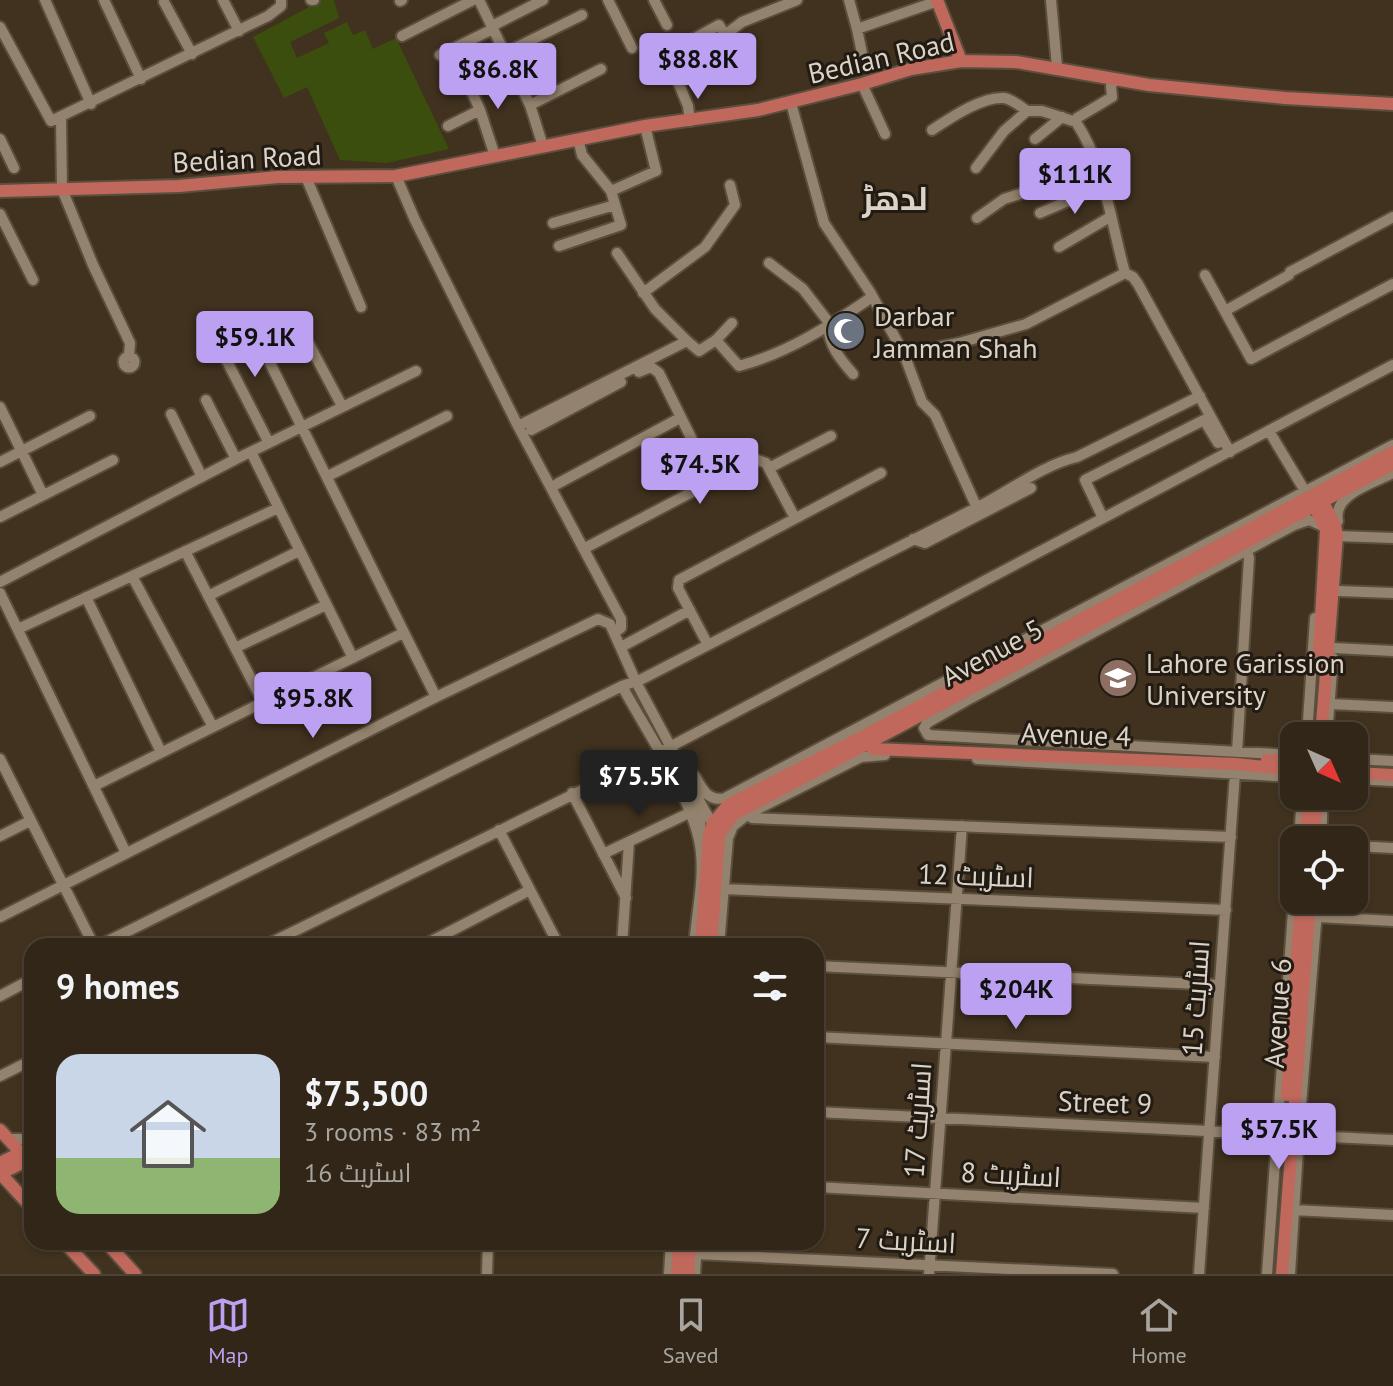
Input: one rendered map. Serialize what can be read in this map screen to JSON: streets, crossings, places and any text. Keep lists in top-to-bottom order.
{
  "streets": {
    "main road": [
      "Bedian Road",
      "Avenue 5",
      "Avenue 4",
      "Avenue 6"
    ],
    "street": [
      "اسٹریٹ 12",
      "اسٹریٹ 15",
      "Street 9",
      "اسٹریٹ 17",
      "اسٹریٹ 8",
      "اسٹریٹ 7"
    ]
  },
  "crossings": [
    ["Avenue 5", "Avenue 4"],
    ["اسٹریٹ 12", "اسٹریٹ 15"],
    ["اسٹریٹ 12", "اسٹریٹ 17"],
    ["اسٹریٹ 15", "Street 9"],
    ["اسٹریٹ 15", "اسٹریٹ 8"],
    ["Avenue 6", "Street 9"],
    ["Street 9", "اسٹریٹ 17"],
    ["اسٹریٹ 17", "اسٹریٹ 8"],
    ["اسٹریٹ 17", "اسٹریٹ 7"]
  ],
  "districts": ["لدھڑ"],
  "places": {
    "mosque": ["Darbar Jamman Shah"],
    "school or university": ["Lahore Garission University"]
  },
  "north": "bottom right",
  "page": {
    "price": [
      "$88.8K",
      "$86.8K",
      "$111K",
      "$59.1K",
      "$74.5K",
      "$95.8K",
      "$75.5K",
      "$204K",
      "$57.5K"
    ],
    "heading": "9 homes",
    "list": [
      {
        "name": "$75,500",
        "note": "3 rooms · 83 m² · اسٹریٹ 16"
      }
    ],
    "tabs": ["Map", "Saved", "Home"]
  }
}
